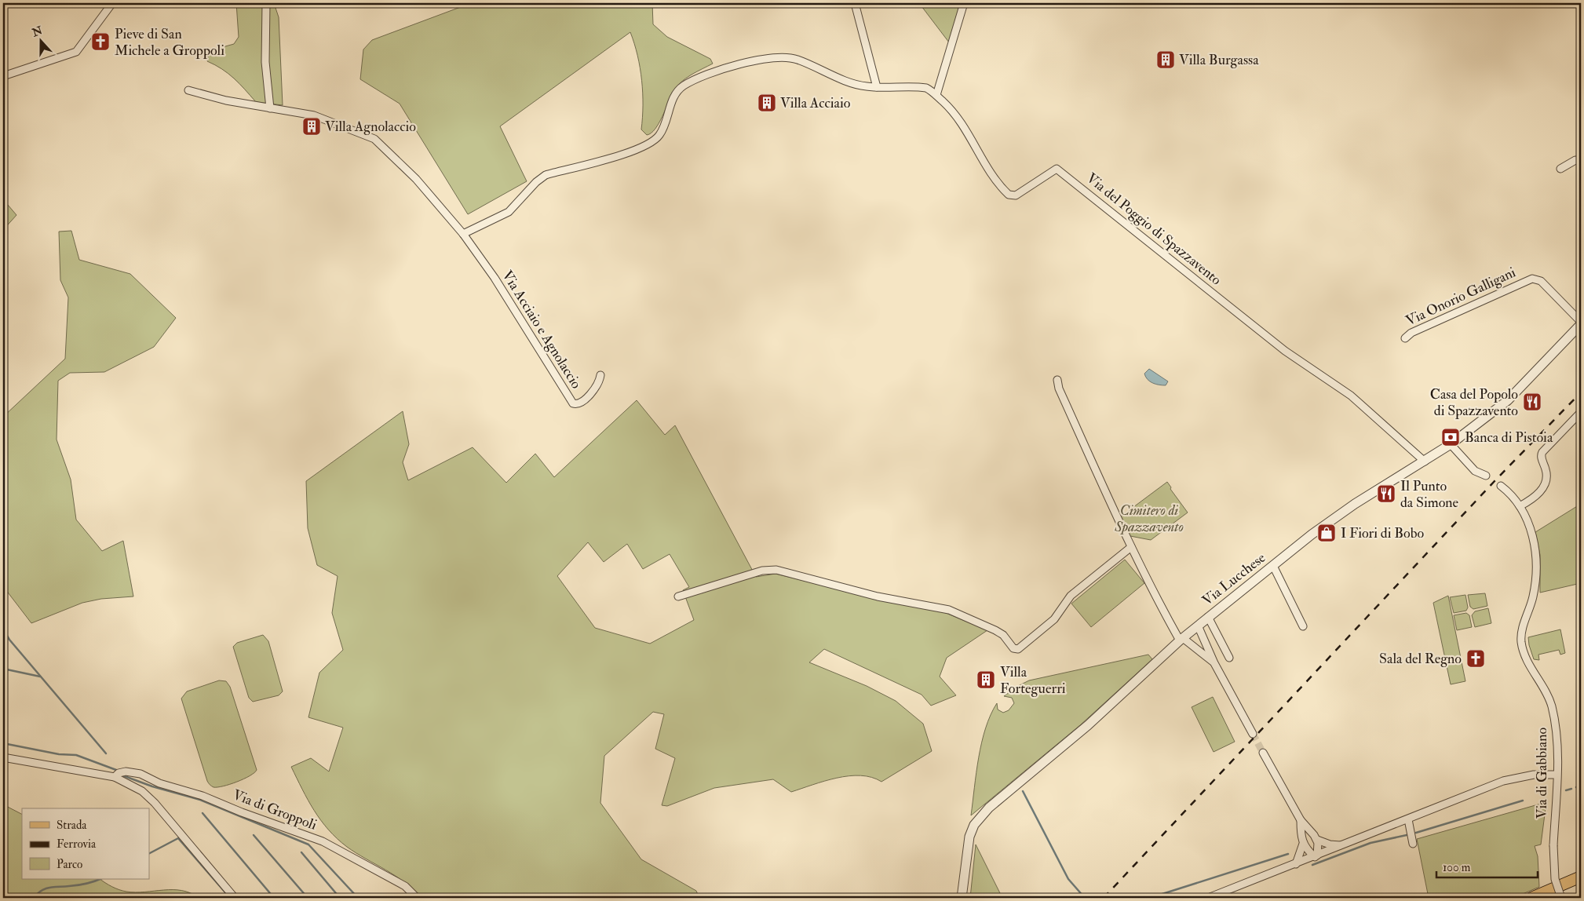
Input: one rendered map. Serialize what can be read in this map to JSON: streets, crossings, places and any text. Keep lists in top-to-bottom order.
{
  "streets": {
    "street": [
      "Via del Poggio di Spazzavento",
      "Via Onorio Galligani",
      "Via Acciaio e Agnolaccio",
      "Via Lucchese",
      "Via di Gabbiano",
      "Via di Groppoli"
    ]
  },
  "crossings": [
    ["Via del Poggio di Spazzavento", "Via Lucchese"],
    ["Via Onorio Galligani", "Via Lucchese"]
  ],
  "parks": ["Cimitero di Spazzavento"],
  "places": {
    "church": ["Pieve di San Michele a Groppoli", "Sala del Regno"],
    "building": [
      "Villa Burgassa",
      "Villa Acciaio",
      "Villa Agnolaccio",
      "Villa Forteguerri"
    ],
    "restaurant": ["Casa del Popolo di Spazzavento", "Il Punto da Simone"],
    "bank": ["Banca di Pistoia"],
    "shop": ["I Fiori di Bobo"]
  },
  "legend": ["Strada", "Ferrovia", "Parco"],
  "scale_bar": "100 m",
  "north": "top"
}
